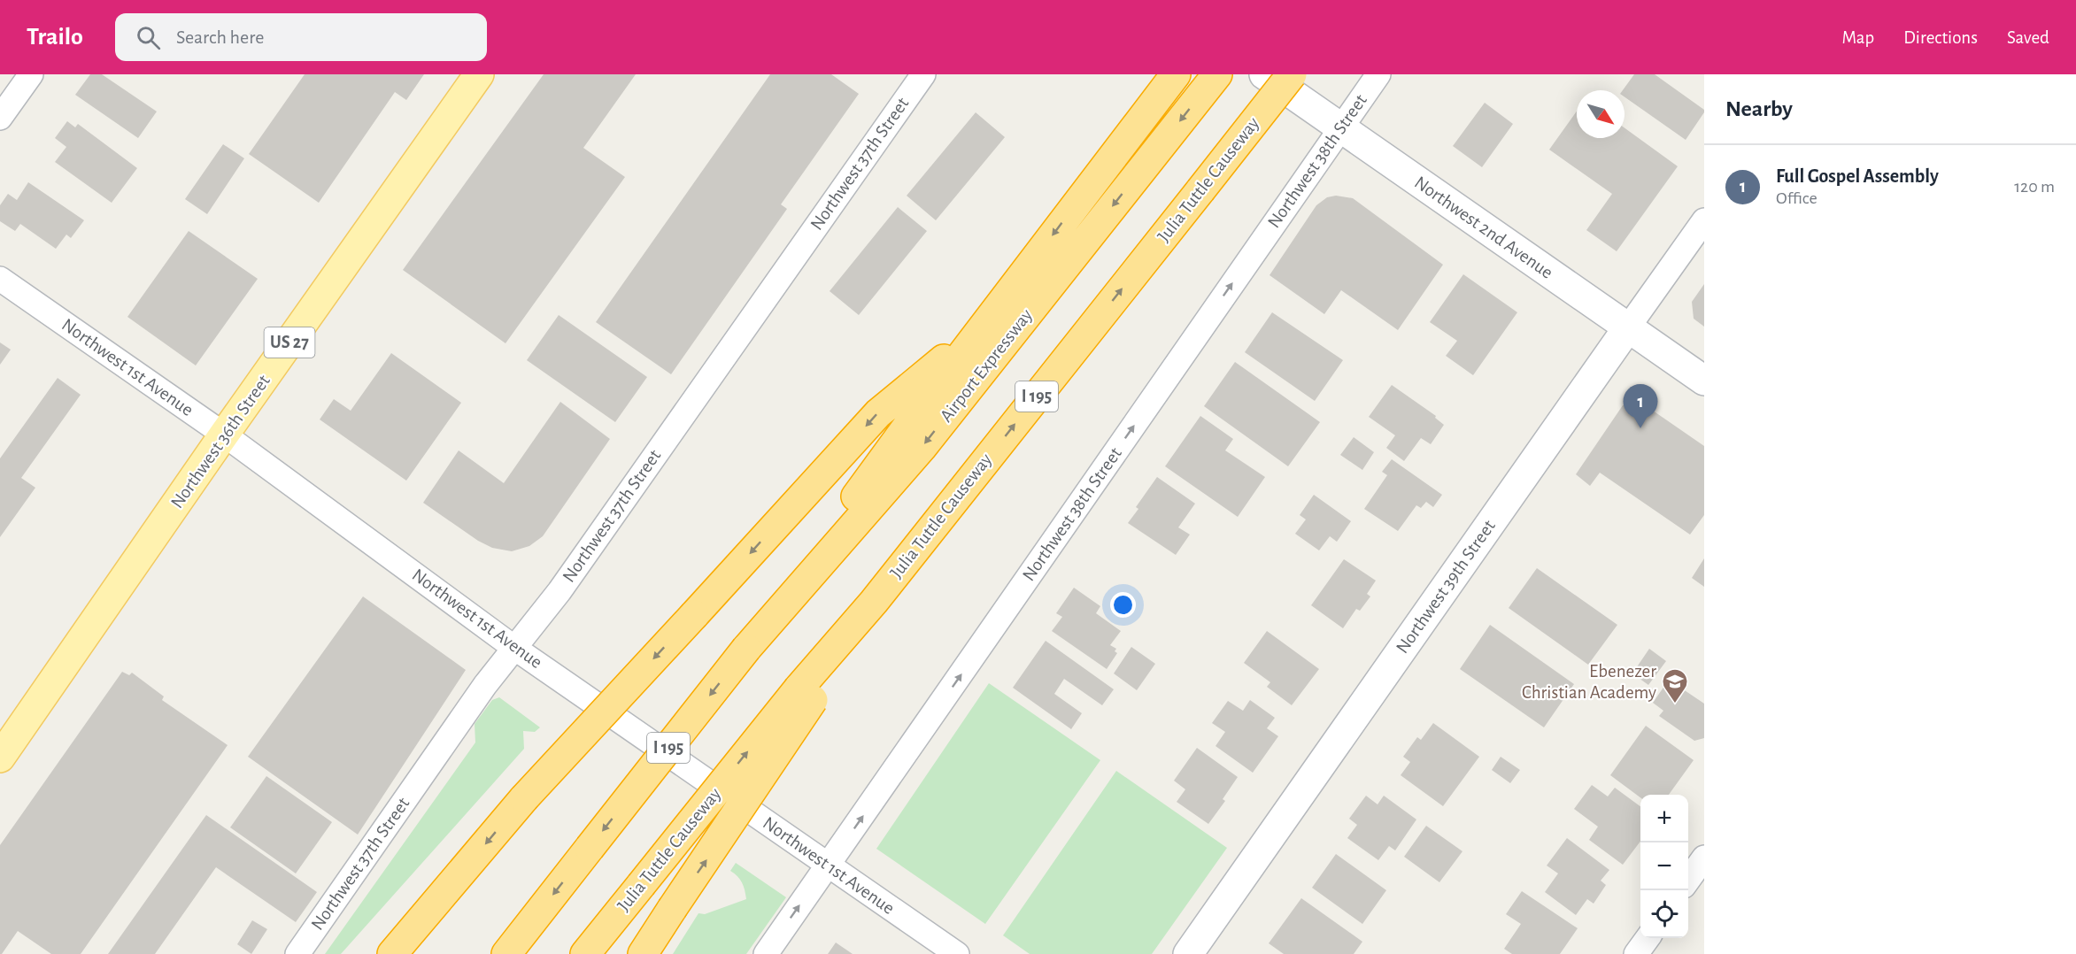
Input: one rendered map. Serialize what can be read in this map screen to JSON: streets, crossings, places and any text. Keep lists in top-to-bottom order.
{
  "streets": {
    "highway": ["Julia Tuttle Causeway", "Airport Expressway", "I 195"],
    "main road": ["US 27", "Northwest 36th Street"],
    "street": [
      "Northwest 38th Street",
      "Northwest 37th Street",
      "Northwest 2nd Avenue",
      "Northwest 1st Avenue",
      "Northwest 39th Street"
    ]
  },
  "crossings": [
    ["Northwest 38th Street", "Northwest 2nd Avenue"],
    ["Northwest 38th Street", "Northwest 1st Avenue"],
    ["Northwest 37th Street", "Northwest 1st Avenue"],
    ["Northwest 2nd Avenue", "Northwest 39th Street"],
    ["Airport Expressway", "I 195"],
    ["Northwest 1st Avenue", "Northwest 36th Street"]
  ],
  "one_way": ["Northwest 38th Street"],
  "places": {
    "school or university": ["Ebenezer Christian Academy"]
  },
  "north": "bottom right",
  "page": {
    "header": "Trailo",
    "search": "Search here",
    "nav": ["Map", "Directions", "Saved"],
    "heading": "Nearby",
    "list": [
      {
        "mark": "1",
        "name": "Full Gospel Assembly",
        "note": "Office",
        "value": "120 m"
      }
    ],
    "pins": "1",
    "map_buttons": ["+", "−"]
  }
}
